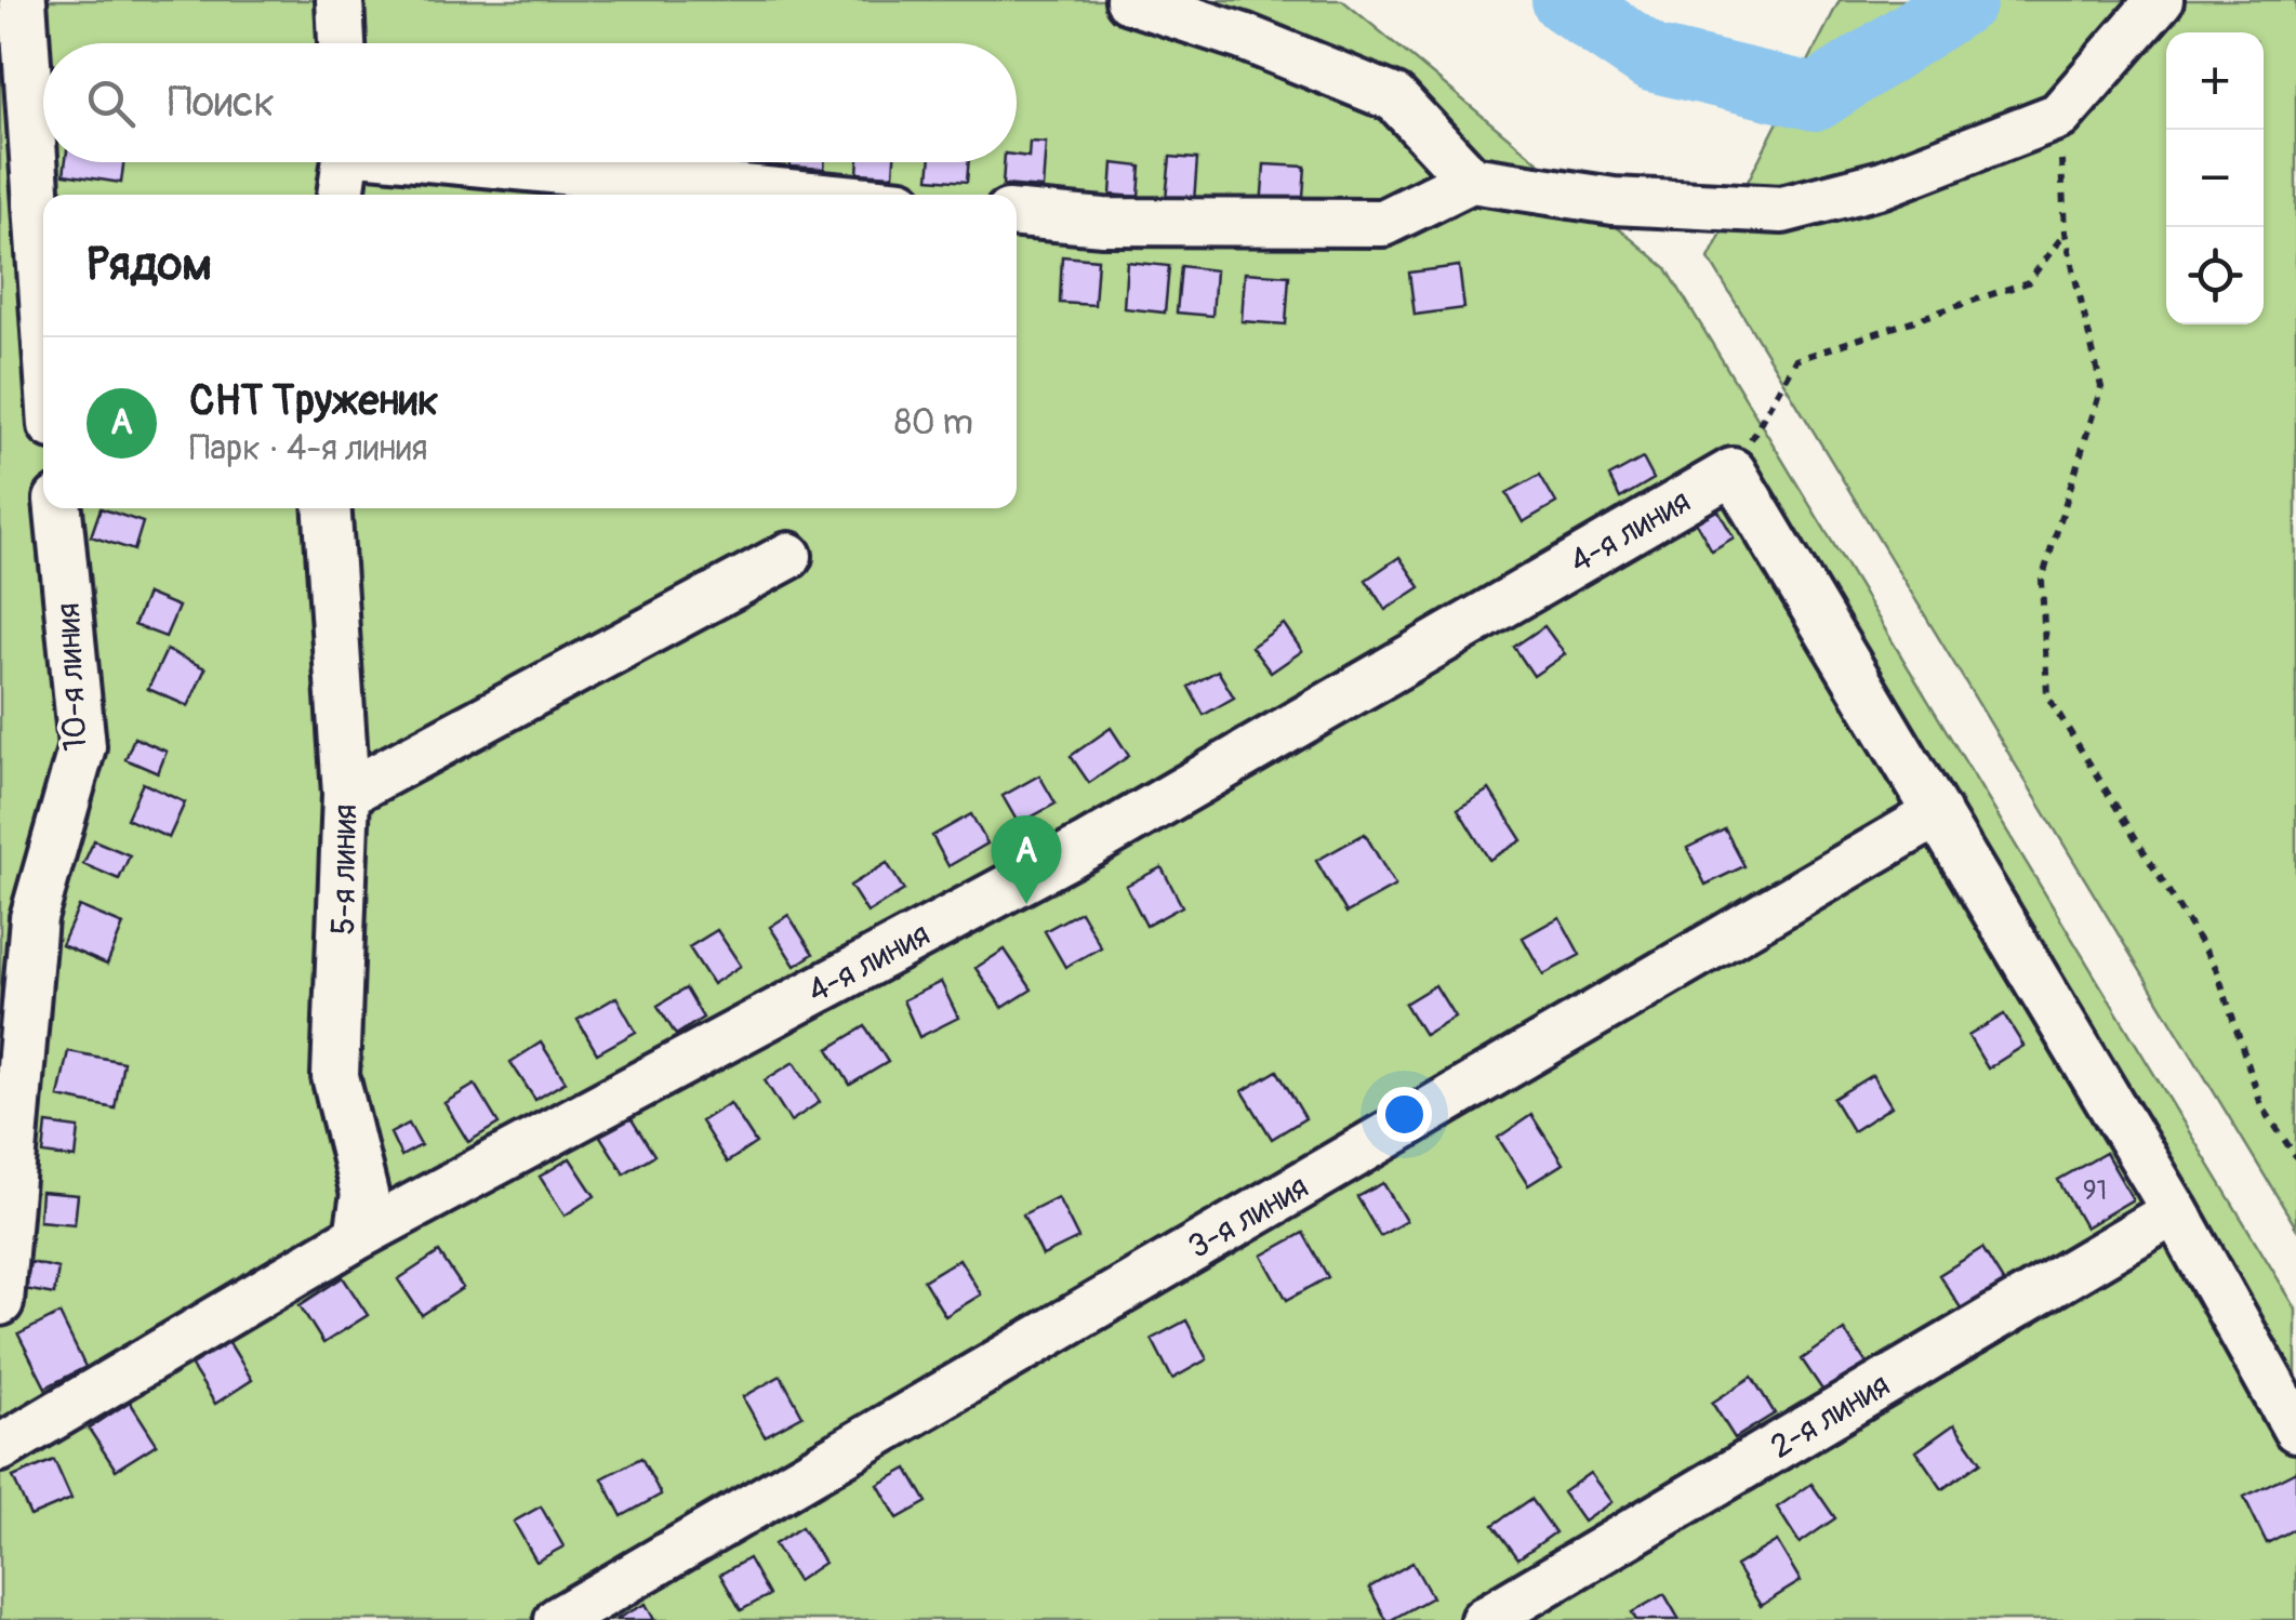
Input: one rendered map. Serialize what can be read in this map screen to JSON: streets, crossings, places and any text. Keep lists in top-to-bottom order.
{
  "streets": {
    "street": [
      "4-я линия",
      "10-я линия",
      "5-я линия",
      "3-я линия",
      "2-я линия"
    ]
  },
  "crossings": [
    ["4-я линия", "5-я линия"]
  ],
  "house_numbers": ["91"],
  "page": {
    "map_buttons": ["+", "−"],
    "search": "Поиск",
    "heading": "Рядом",
    "list": [
      {
        "mark": "A",
        "name": "СНТ Труженик",
        "note": "Парк · 4-я линия",
        "value": "80 m"
      }
    ],
    "pins": "A"
  }
}
